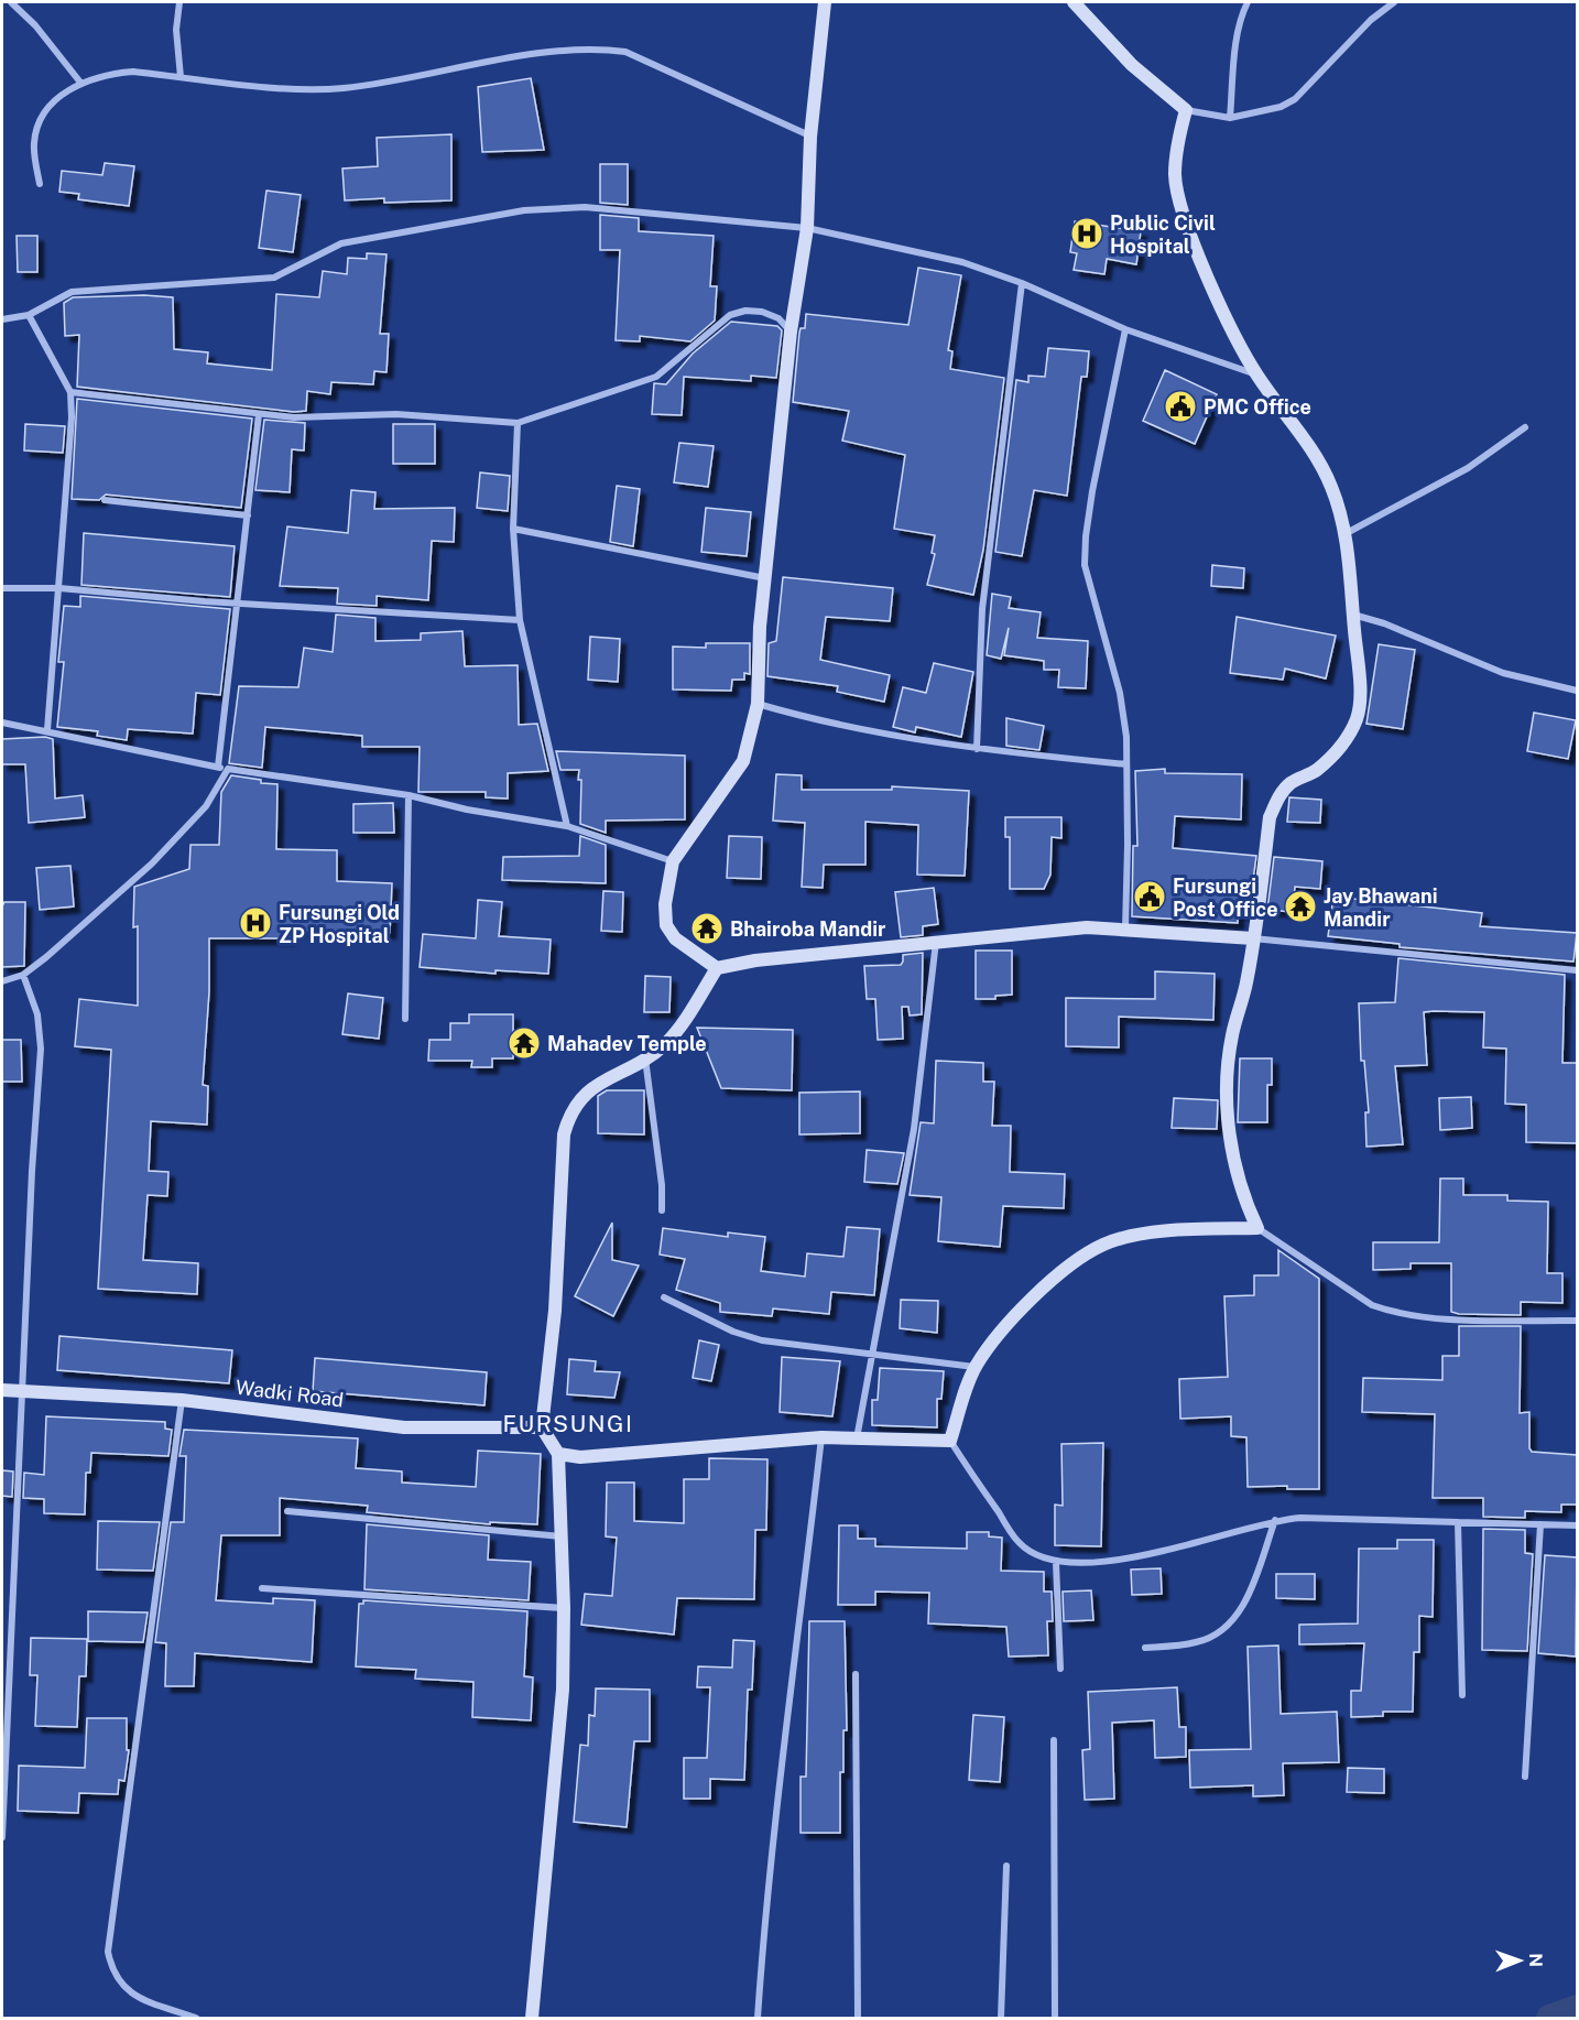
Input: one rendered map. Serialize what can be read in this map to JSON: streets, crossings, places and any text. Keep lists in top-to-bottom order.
{
  "streets": {
    "street": ["Wadki Road"]
  },
  "districts": ["FURSUNGI"],
  "places": {
    "hospital": ["Public Civil Hospital", "Fursungi Old ZP Hospital"],
    "public building": ["PMC Office", "Fursungi Post Office"],
    "temple": ["Jay Bhawani Mandir", "Bhairoba Mandir", "Mahadev Temple"]
  },
  "north": "right"
}
